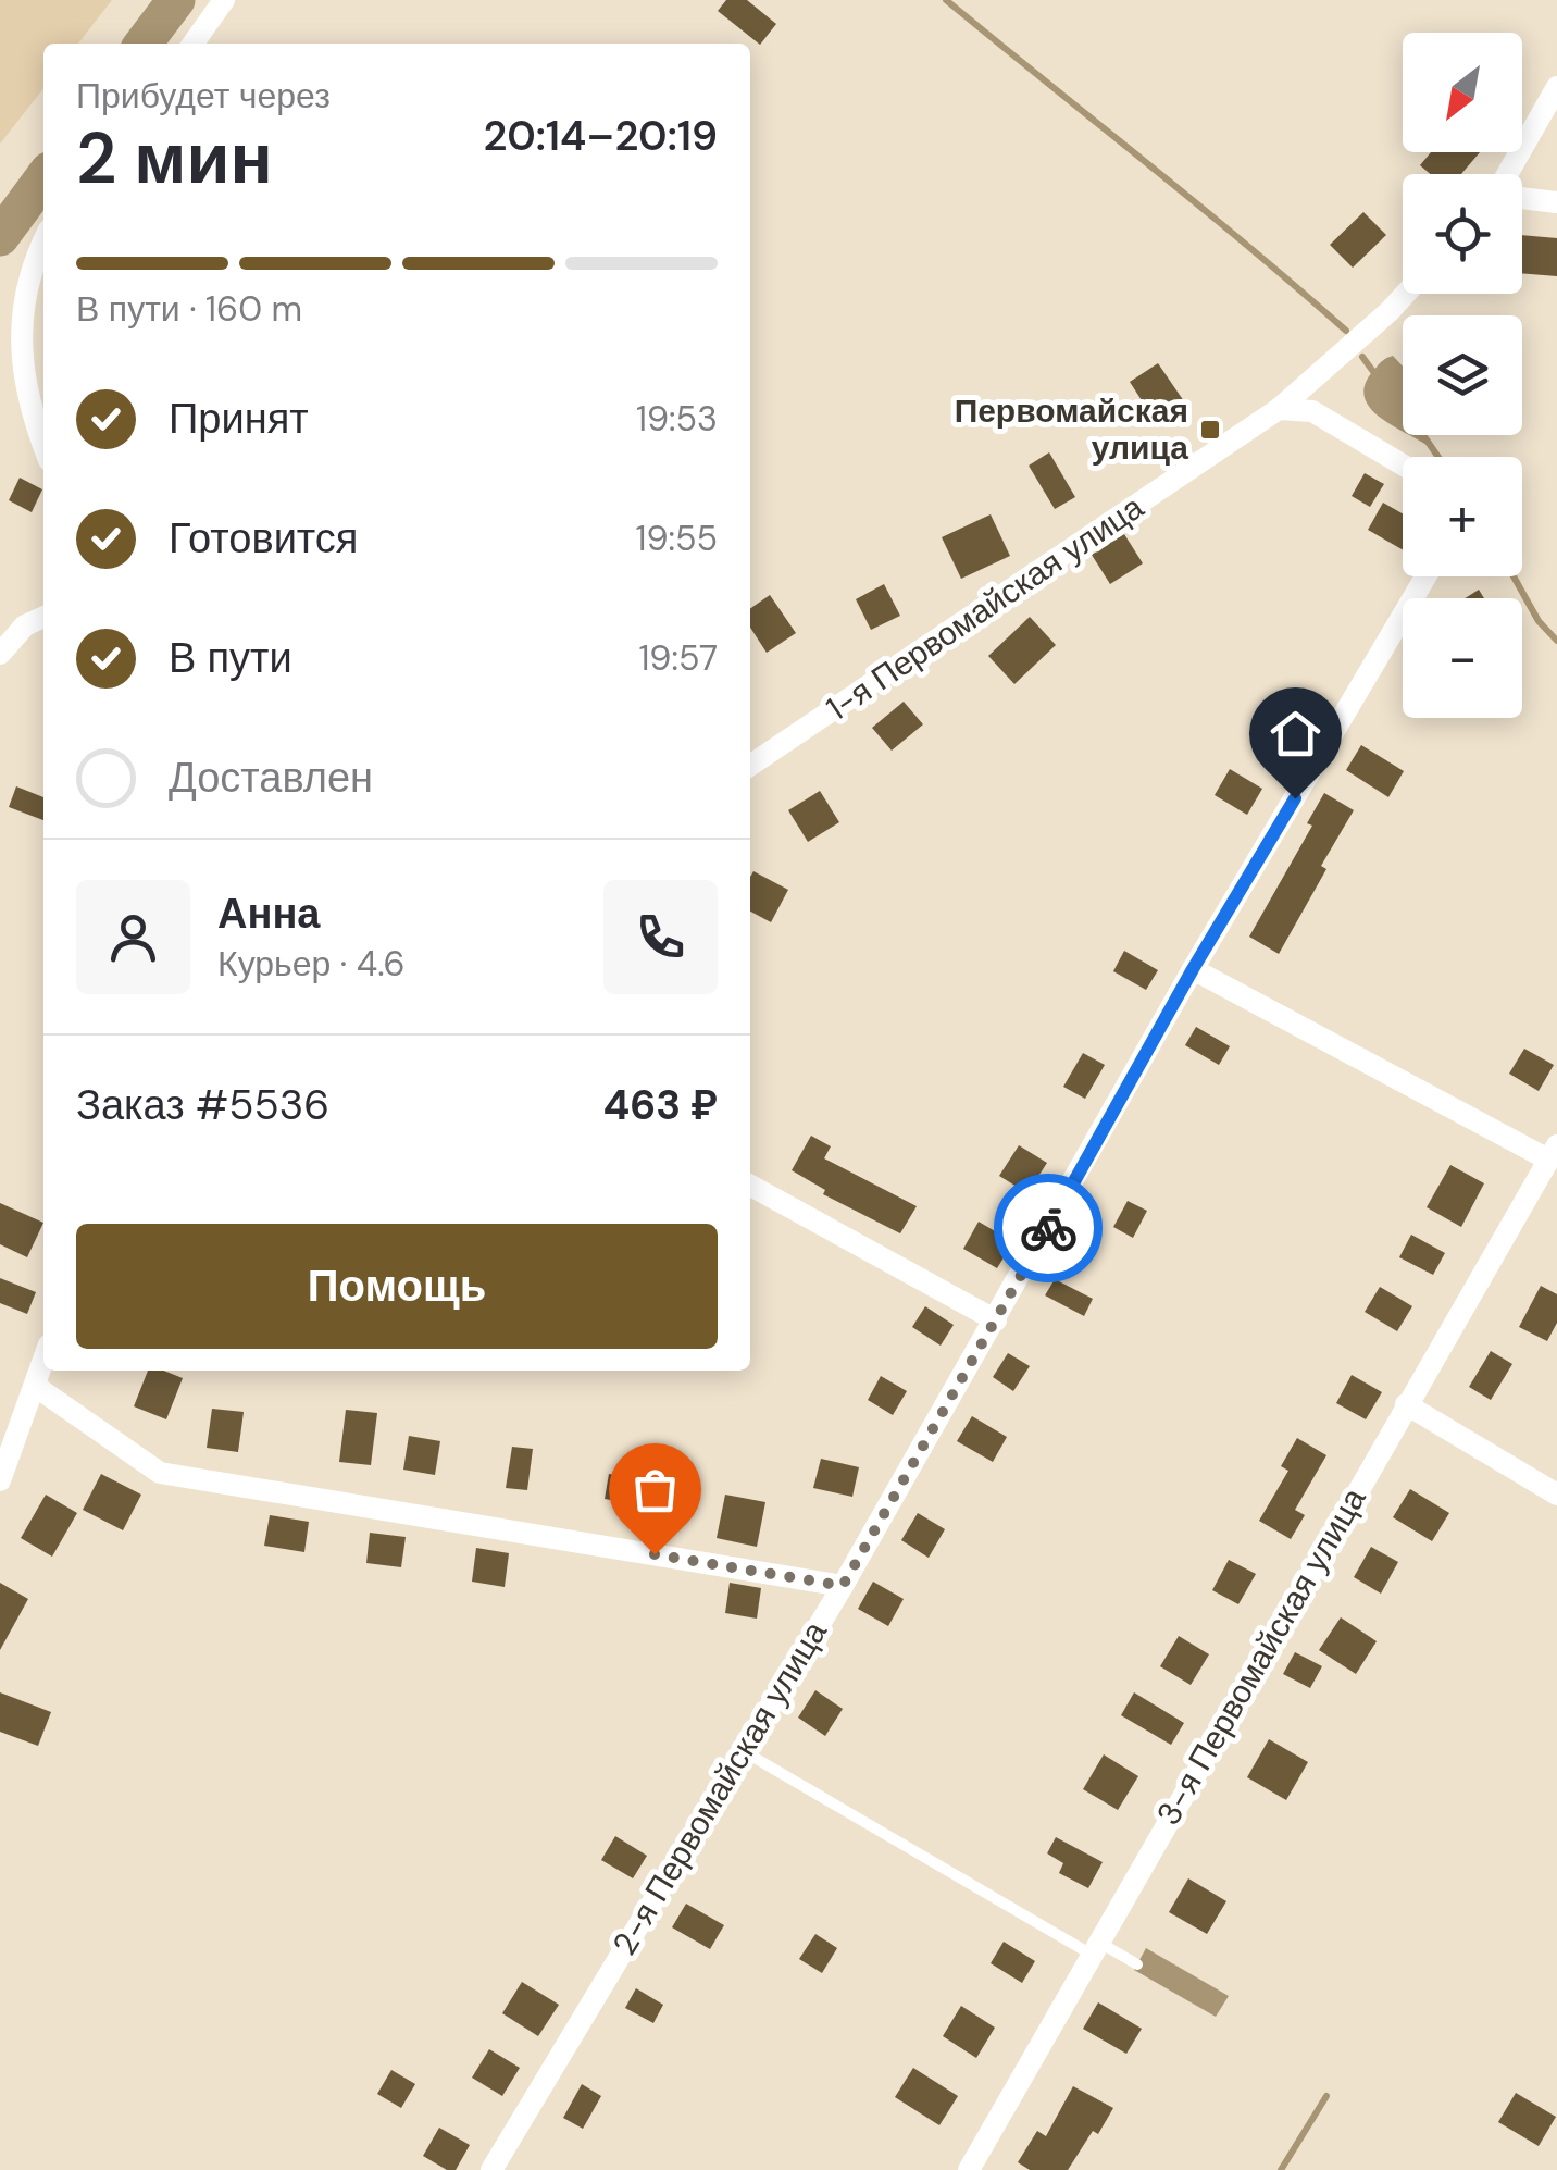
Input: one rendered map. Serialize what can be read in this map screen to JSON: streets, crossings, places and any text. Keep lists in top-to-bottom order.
{
  "streets": {
    "street": ["1-я Первомайская улица", "3-я Первомайская улица", "2-я Первомайская улица"]
  },
  "places": {
    "transit": ["Первомайская улица"]
  },
  "north": "bottom left",
  "page": {
    "map_buttons": ["+", "−"],
    "heading": ["2 мин", "Прибудет через", "20:14–20:19"],
    "panel": [
      "Анна",
      "Курьер · 4.6",
      "Заказ #5536",
      "463 ₽"
    ],
    "bar": "В пути · 160 m",
    "list": [
      ["Принят", "19:53"],
      ["Готовится", "19:55"],
      ["В пути", "19:57"],
      "Доставлен"
    ],
    "buttons": "Помощь"
  }
}
